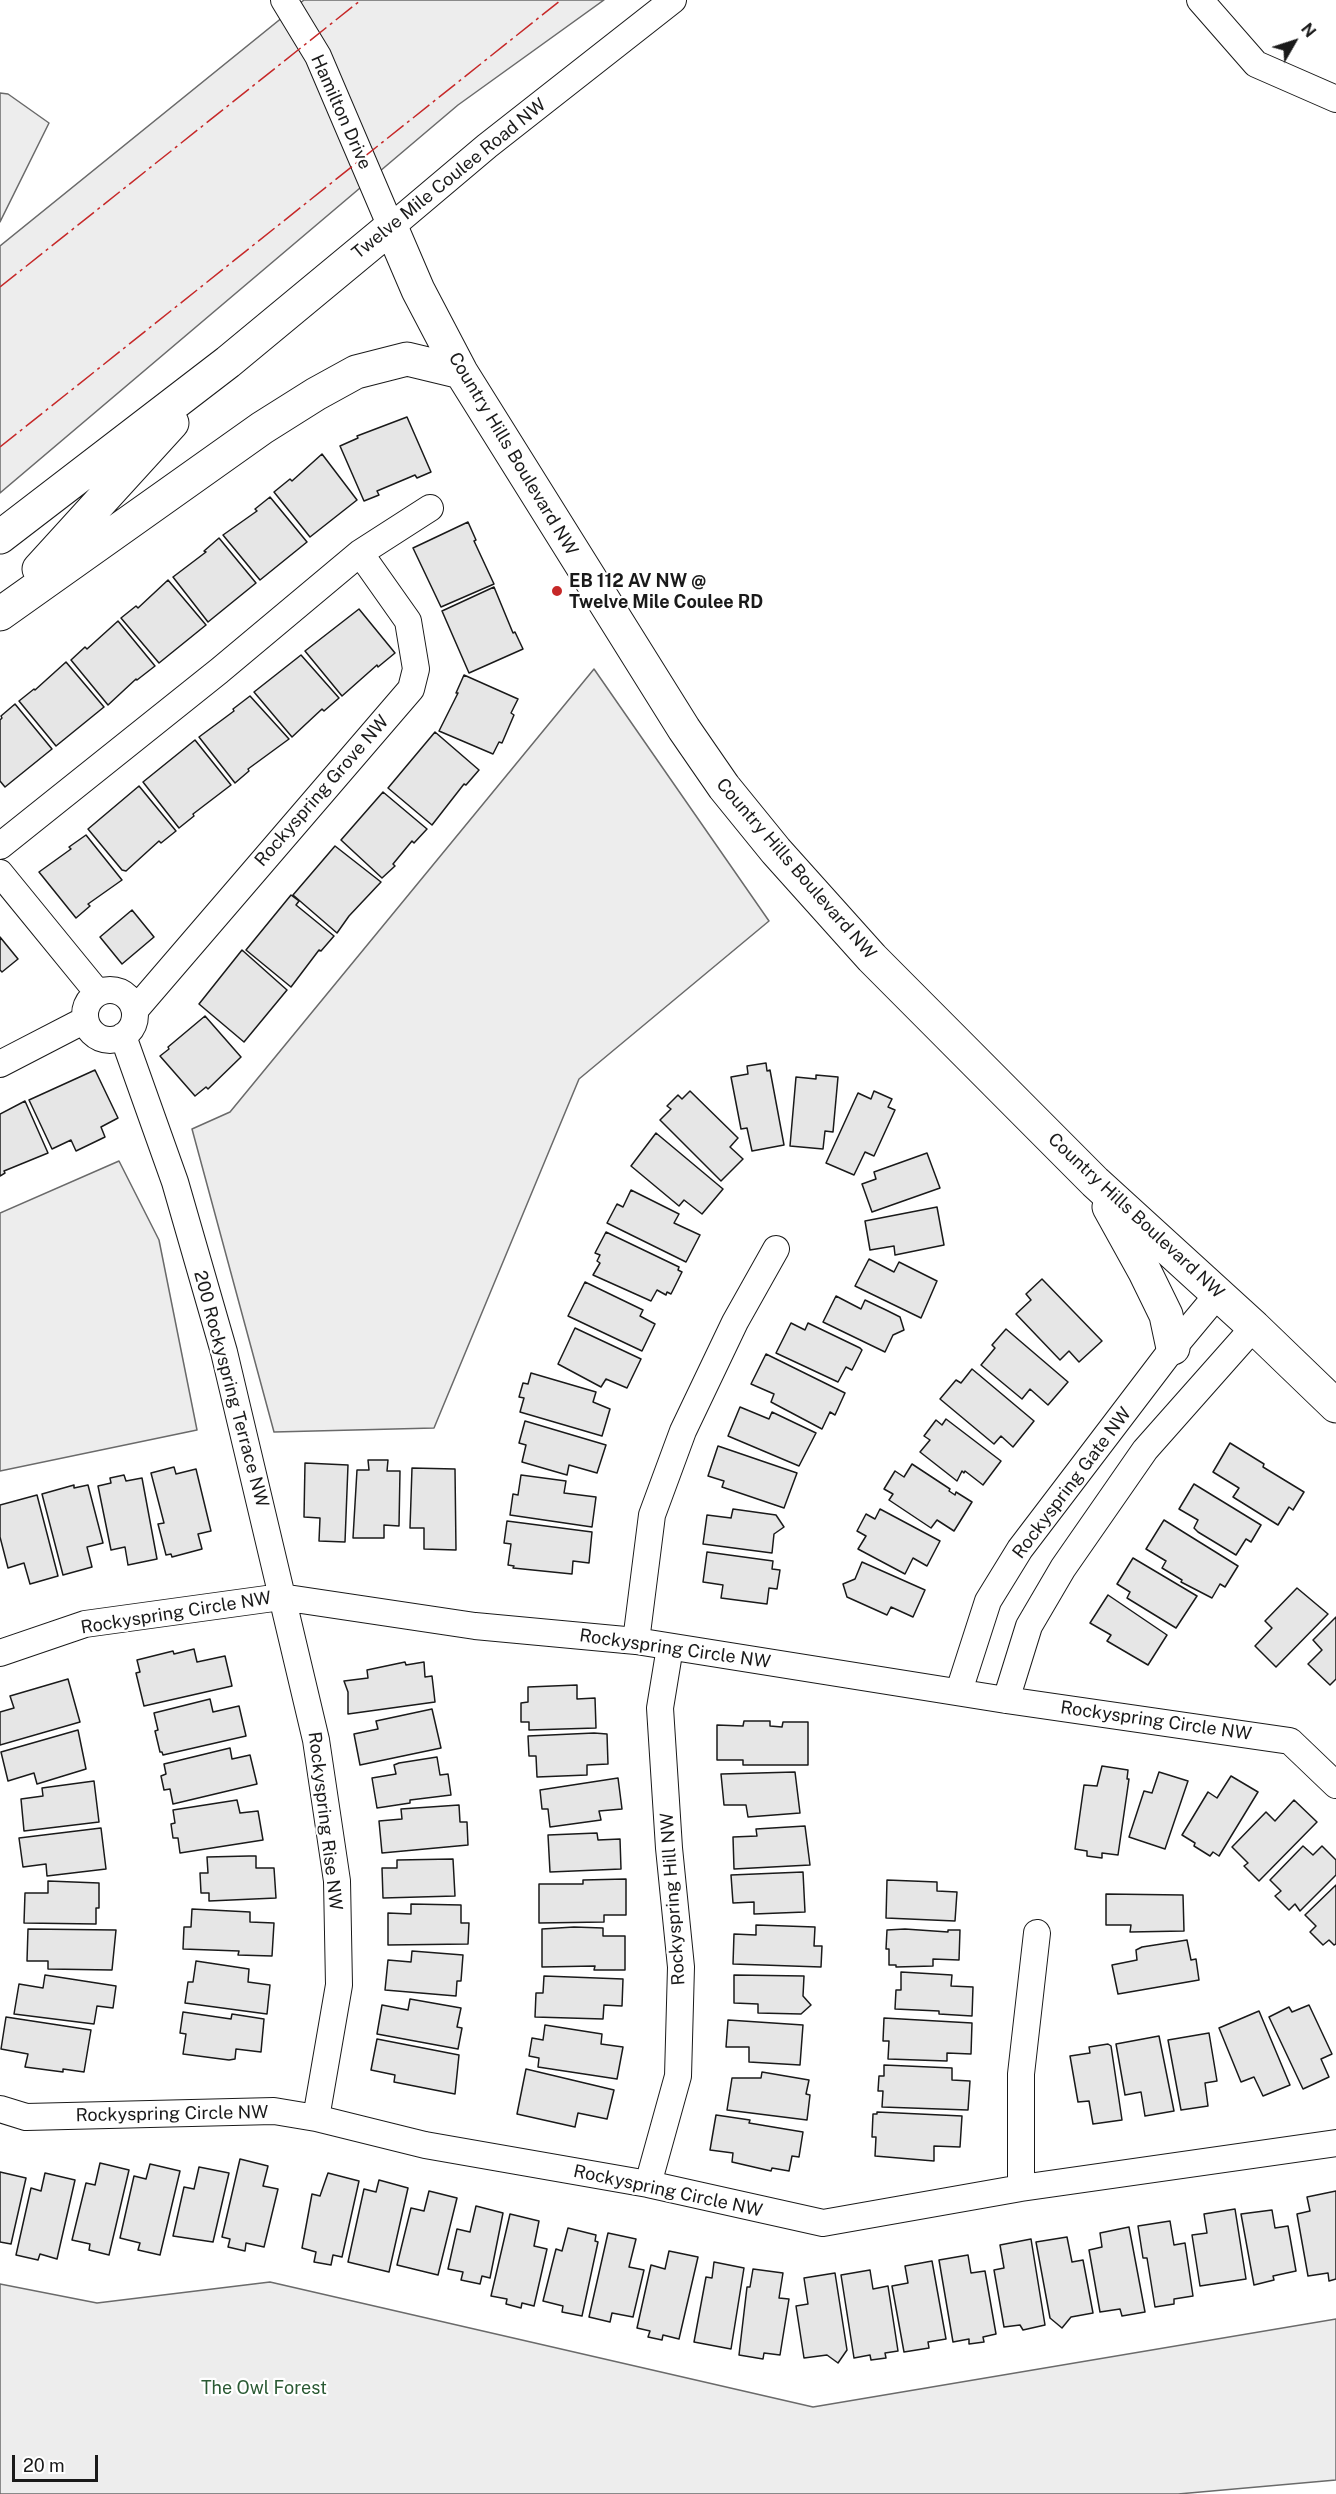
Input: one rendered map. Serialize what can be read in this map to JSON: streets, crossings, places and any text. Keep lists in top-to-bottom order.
{
  "streets": {
    "main road": ["Twelve Mile Coulee Road NW", "Country Hills Boulevard NW"],
    "street": [
      "Hamilton Drive",
      "Rockyspring Grove NW",
      "200 Rockyspring Terrace NW",
      "Rockyspring Gate NW",
      "Rockyspring Circle NW",
      "Rockyspring Rise NW",
      "Rockyspring Hill NW"
    ]
  },
  "crossings": [
    ["Hamilton Drive", "Twelve Mile Coulee Road NW"],
    ["Hamilton Drive", "Country Hills Boulevard NW"],
    ["Twelve Mile Coulee Road NW", "Country Hills Boulevard NW"],
    ["Country Hills Boulevard NW", "Rockyspring Gate NW"],
    ["Rockyspring Grove NW", "200 Rockyspring Terrace NW"],
    ["200 Rockyspring Terrace NW", "Rockyspring Circle NW"],
    ["200 Rockyspring Terrace NW", "Rockyspring Rise NW"],
    ["Rockyspring Gate NW", "Rockyspring Circle NW"],
    ["Rockyspring Circle NW", "Rockyspring Rise NW"],
    ["Rockyspring Circle NW", "Rockyspring Hill NW"]
  ],
  "parks": ["The Owl Forest"],
  "places": ["EB 112 AV NW @ Twelve Mile Coulee RD"],
  "scale_bar": "20 m",
  "north": "top right"
}
